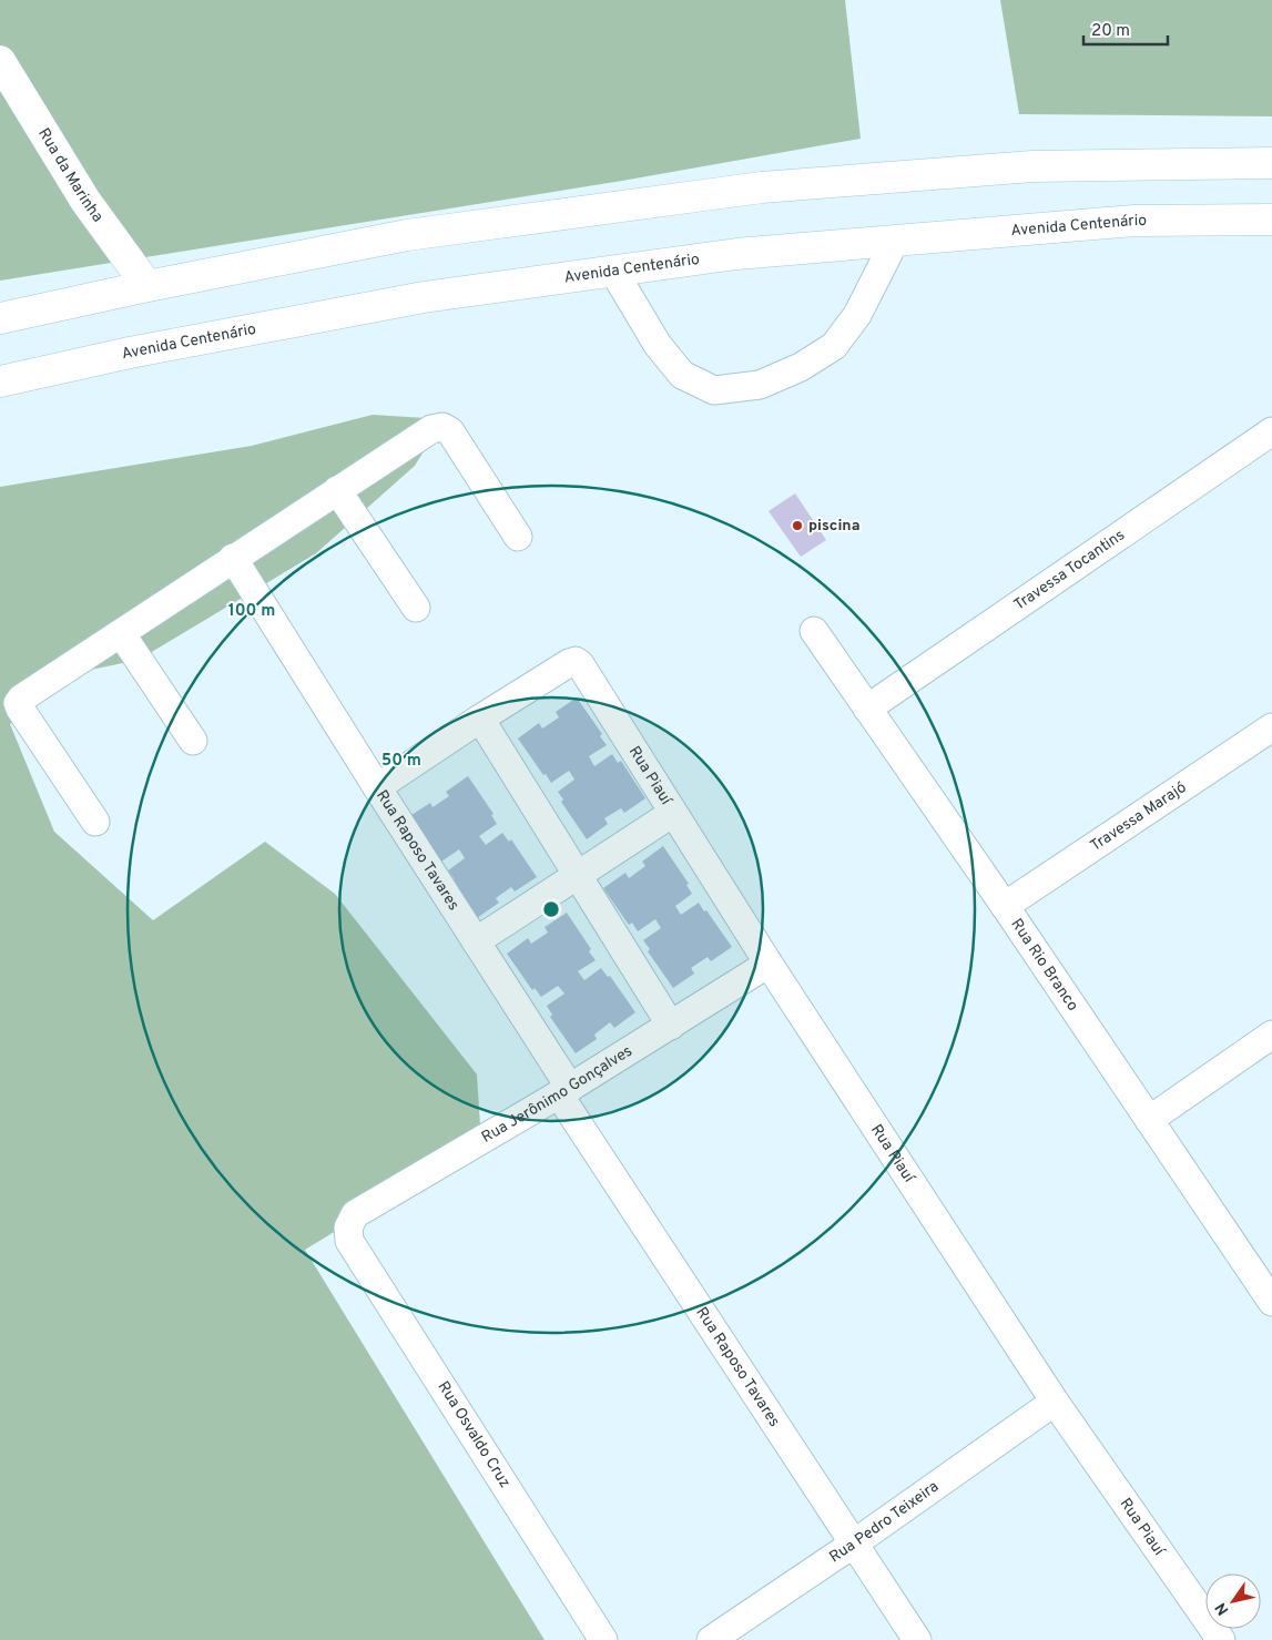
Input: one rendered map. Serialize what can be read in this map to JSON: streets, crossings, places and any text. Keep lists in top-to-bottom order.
{
  "streets": {
    "main road": ["Rua da Marinha", "Avenida Centenário"],
    "street": [
      "Travessa Tocantins",
      "Rua Piauí",
      "Travessa Marajó",
      "Rua Raposo Tavares",
      "Rua Rio Branco",
      "Rua Jerônimo Gonçalves",
      "Rua Osvaldo Cruz",
      "Rua Pedro Teixeira"
    ]
  },
  "crossings": [
    ["Travessa Tocantins", "Rua Rio Branco"],
    ["Rua Piauí", "Rua Jerônimo Gonçalves"],
    ["Rua Piauí", "Rua Pedro Teixeira"],
    ["Travessa Marajó", "Rua Rio Branco"],
    ["Rua Raposo Tavares", "Rua Jerônimo Gonçalves"],
    ["Rua Raposo Tavares", "Rua Pedro Teixeira"],
    ["Rua Jerônimo Gonçalves", "Rua Osvaldo Cruz"]
  ],
  "places": ["piscina"],
  "scale_bar": "20 m",
  "north": "bottom left",
  "rings": ["100 m", "50 m"]
}
